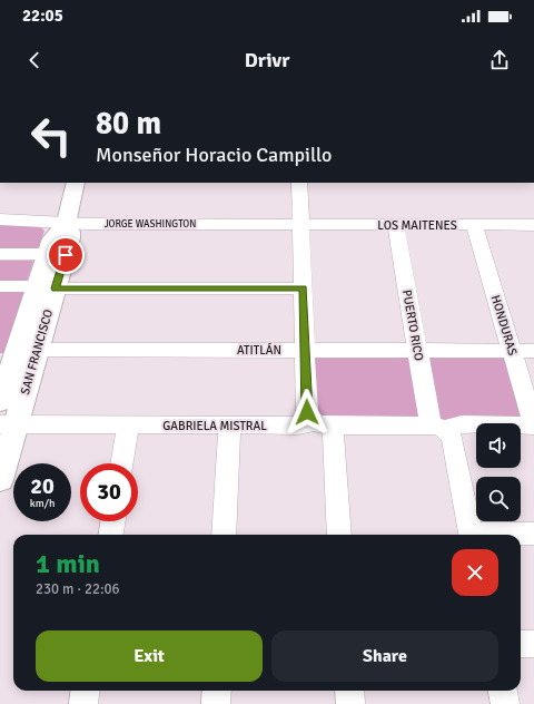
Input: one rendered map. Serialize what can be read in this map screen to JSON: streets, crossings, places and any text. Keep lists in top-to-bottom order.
{
  "streets": {
    "main road": ["SAN FRANCISCO"],
    "street": [
      "JORGE WASHINGTON",
      "LOS MAITENES",
      "PUERTO RICO",
      "HONDURAS",
      "ATITLÁN",
      "GABRIELA MISTRAL"
    ]
  },
  "crossings": [
    ["JORGE WASHINGTON", "LOS MAITENES"],
    ["JORGE WASHINGTON", "SAN FRANCISCO"],
    ["LOS MAITENES", "PUERTO RICO"],
    ["LOS MAITENES", "HONDURAS"],
    ["PUERTO RICO", "ATITLÁN"],
    ["PUERTO RICO", "GABRIELA MISTRAL"],
    ["HONDURAS", "ATITLÁN"],
    ["HONDURAS", "GABRIELA MISTRAL"],
    ["ATITLÁN", "SAN FRANCISCO"],
    ["SAN FRANCISCO", "GABRIELA MISTRAL"]
  ],
  "page": {
    "status": "22:05",
    "header": "Drivr",
    "turn": ["80 m", "Monseñor Horacio Campillo"],
    "speed": "20 km/h",
    "limit": "30",
    "heading": ["1 min", "230 m · 22:06"],
    "buttons": ["Exit", "Share"]
  }
}
